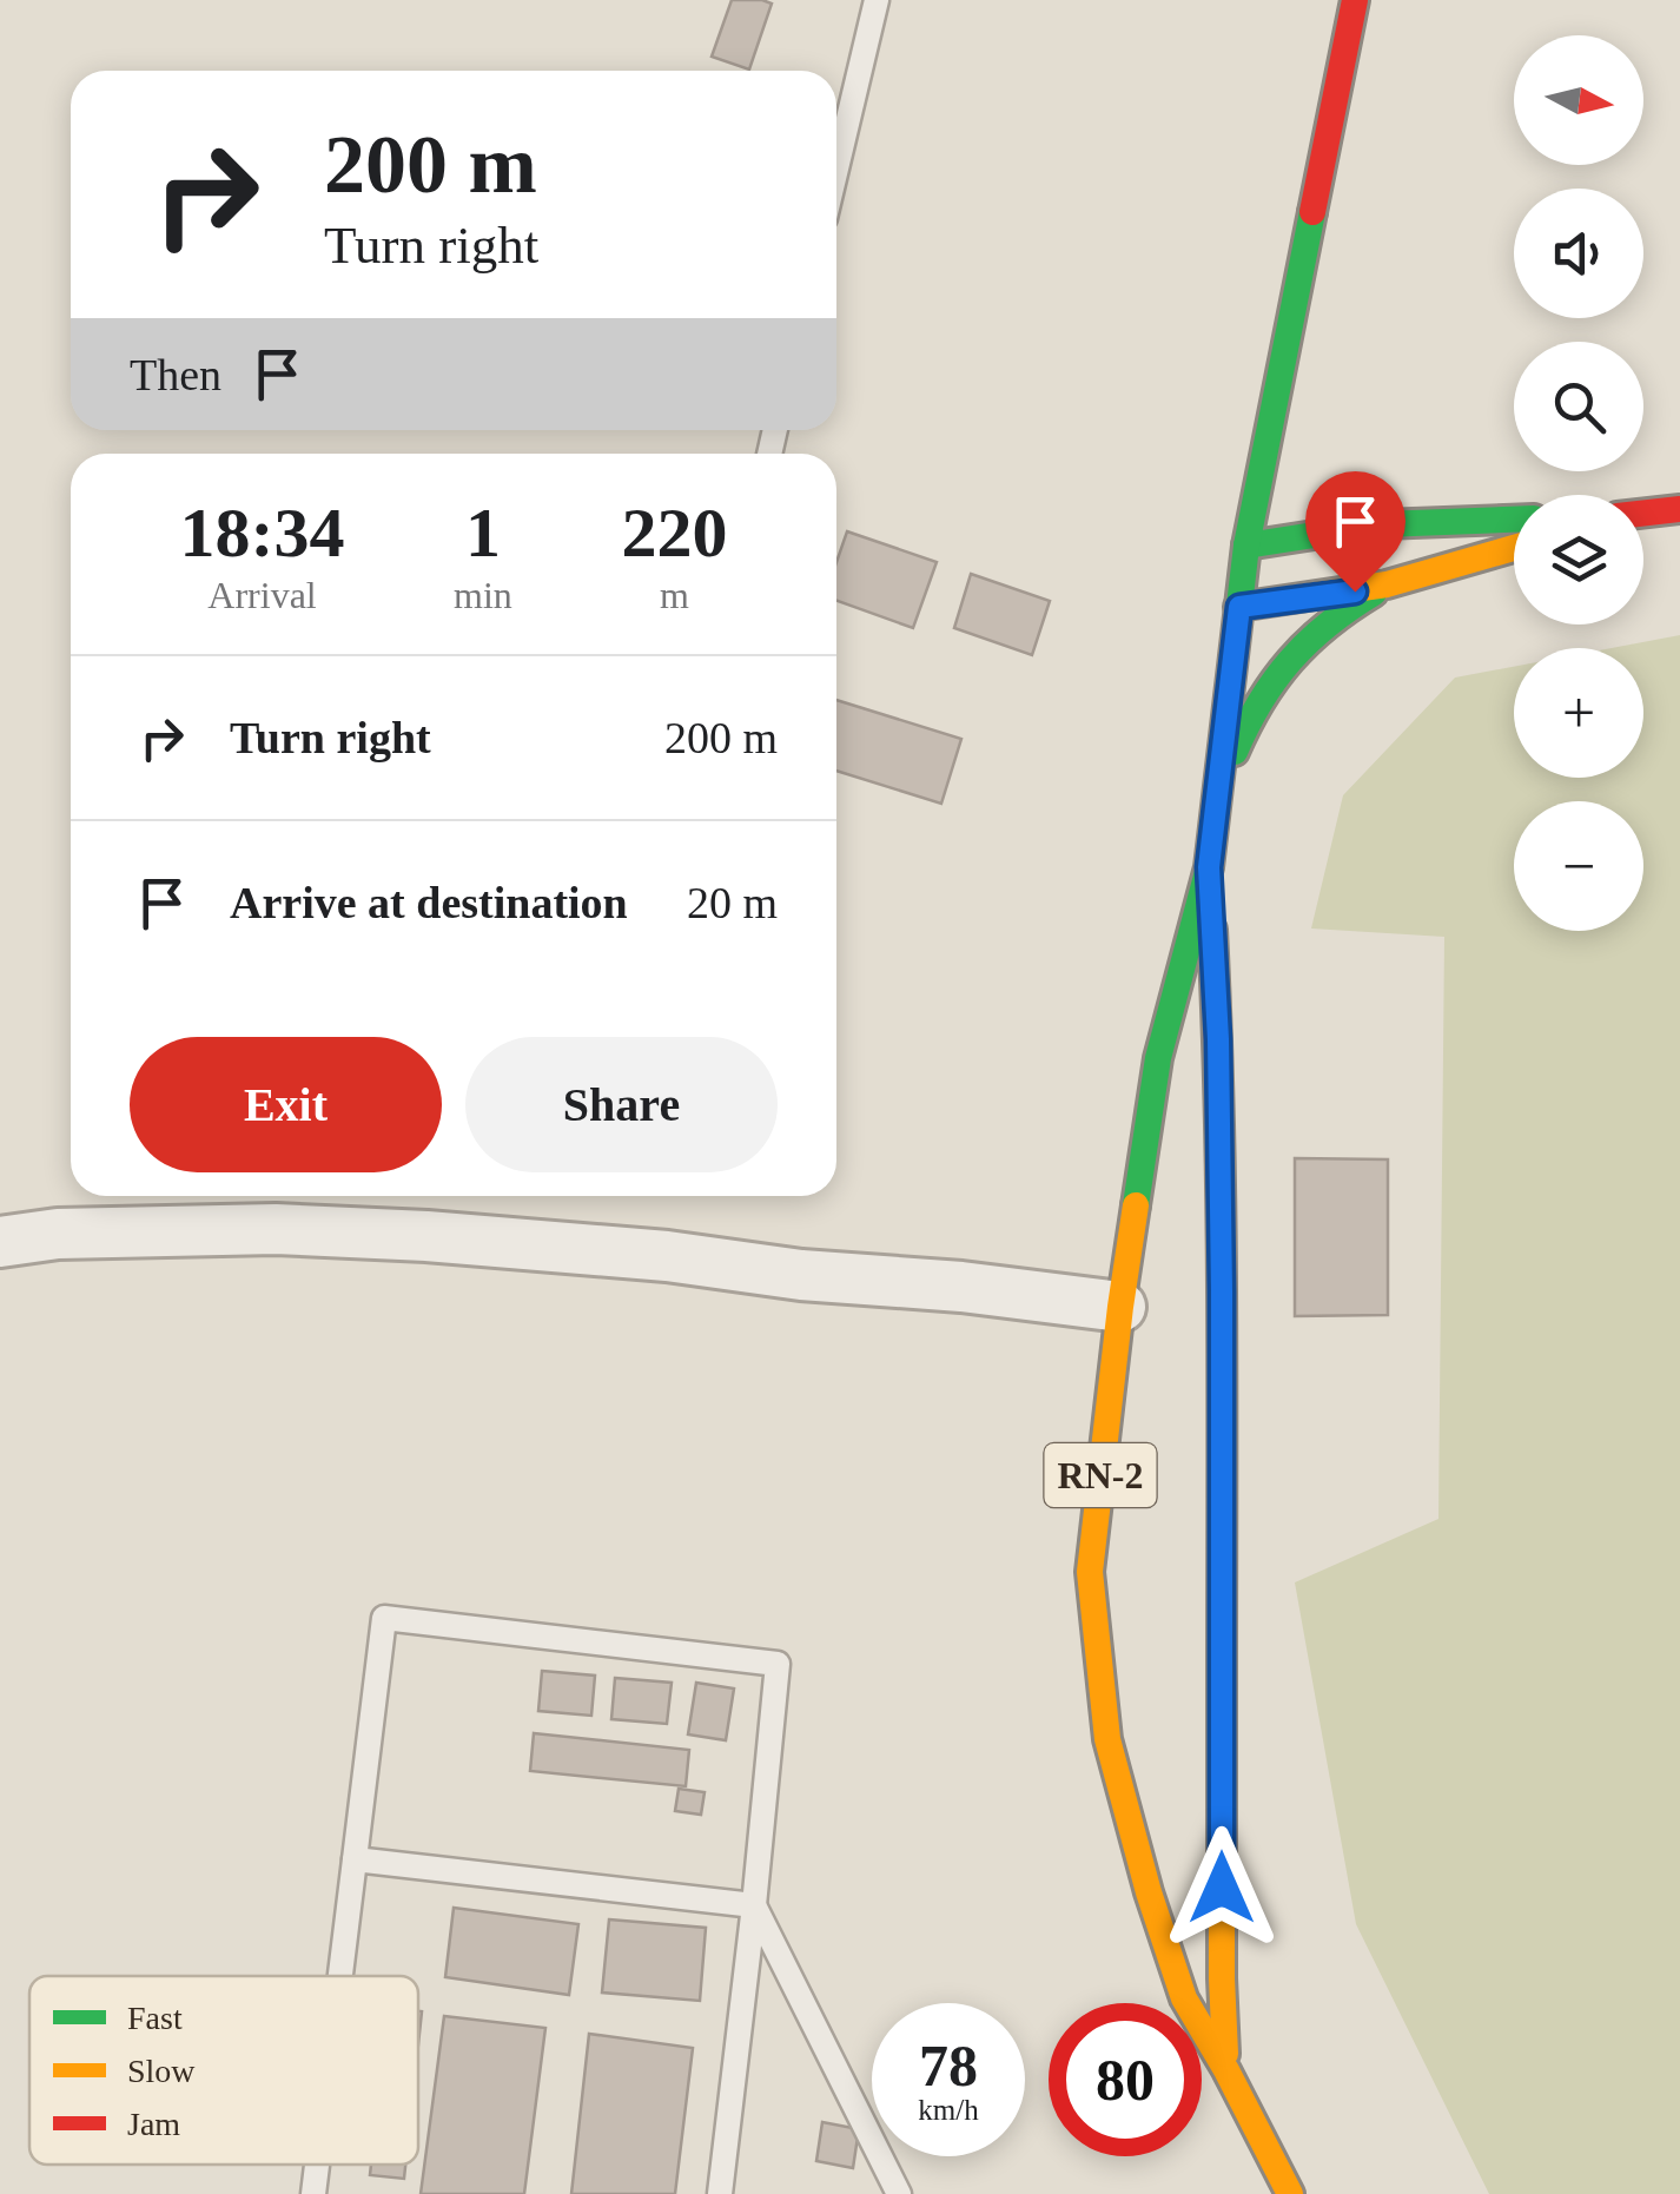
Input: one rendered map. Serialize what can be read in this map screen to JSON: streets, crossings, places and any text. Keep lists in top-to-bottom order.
{
  "streets": {
    "highway": ["RN-2"]
  },
  "legend": ["Fast", "Slow", "Jam"],
  "north": "right",
  "page": {
    "map_buttons": ["+", "−"],
    "turn": ["200 m", "Turn right"],
    "then": "Then",
    "eta": [
      "18:34",
      "Arrival",
      "1",
      "min",
      "220",
      "m"
    ],
    "list": [
      {
        "name": "Turn right",
        "value": "200 m"
      },
      {
        "name": "Arrive at destination",
        "value": "20 m"
      }
    ],
    "buttons": ["Exit", "Share"],
    "speed": "78 km/h",
    "limit": "80"
  }
}
